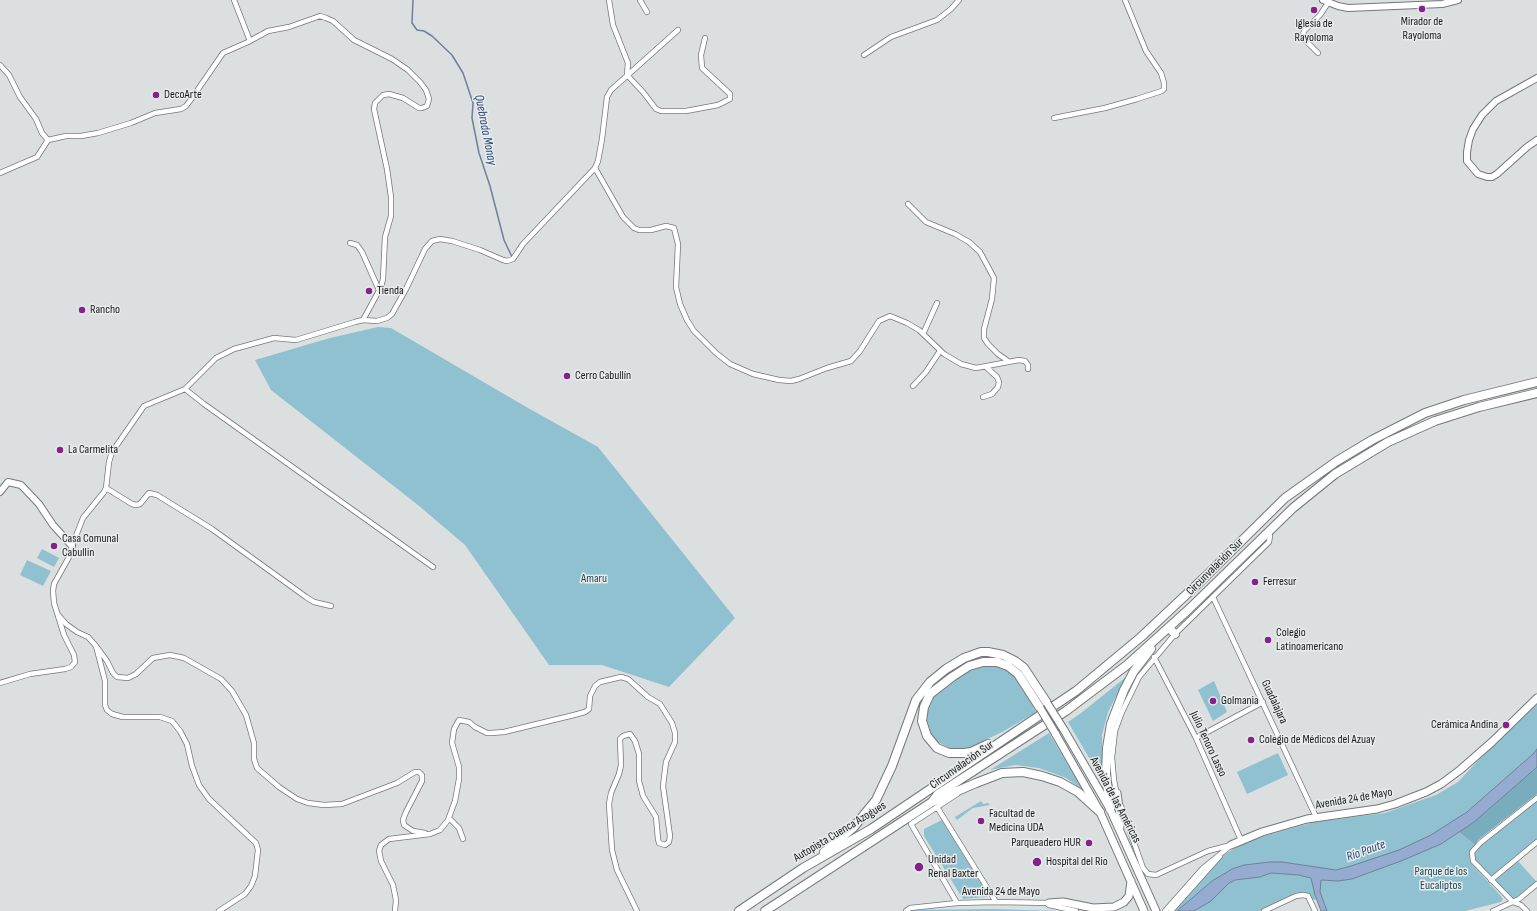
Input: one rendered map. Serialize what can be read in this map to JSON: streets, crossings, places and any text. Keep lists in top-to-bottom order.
{
  "streets": {
    "highway": ["Circunvalación Sur", "Autopista Cuenca Azogues"],
    "main road": ["Avenida 24 de Mayo", "Avenida de las Américas"],
    "street": ["Guadalajara", "Julio Tenoro Lasso"]
  },
  "crossings": [
    ["Circunvalación Sur", "Autopista Cuenca Azogues"],
    ["Guadalajara", "Avenida 24 de Mayo"],
    ["Julio Tenoro Lasso", "Avenida 24 de Mayo"]
  ],
  "water": ["Quebrada Monay", "Río Paute"],
  "parks": ["Amaru", "Parque de los Eucaliptos"],
  "places": [
    "Mirador de Rayoloma",
    "Iglesia de Rayoloma",
    "DecoArte",
    "Tienda",
    "Rancho",
    "Cerro Cabullín",
    "La Carmelita",
    "Casa Comunal Cabullin",
    "Ferresur",
    "Colegio Latinoamericano",
    "Golmania",
    "Cerámica Andina",
    "Colegio de Médicos del Azuay",
    "Facultad de Medicina UDA",
    "Parqueadero HUR",
    "Hospital del Rio",
    "Unidad Renal Baxter"
  ]
}
